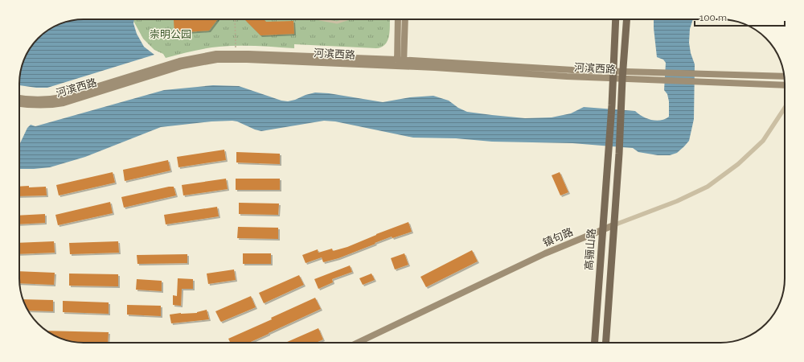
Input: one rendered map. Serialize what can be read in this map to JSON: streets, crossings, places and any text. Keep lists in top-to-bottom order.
{
  "streets": {
    "main road": ["高骊山路"],
    "street": ["河滨西路", "镇句路"]
  },
  "crossings": [
    ["河滨西路", "高骊山路"],
    ["镇句路", "高骊山路"]
  ],
  "parks": ["崇明公园"],
  "scale_bar": "100 m"
}
